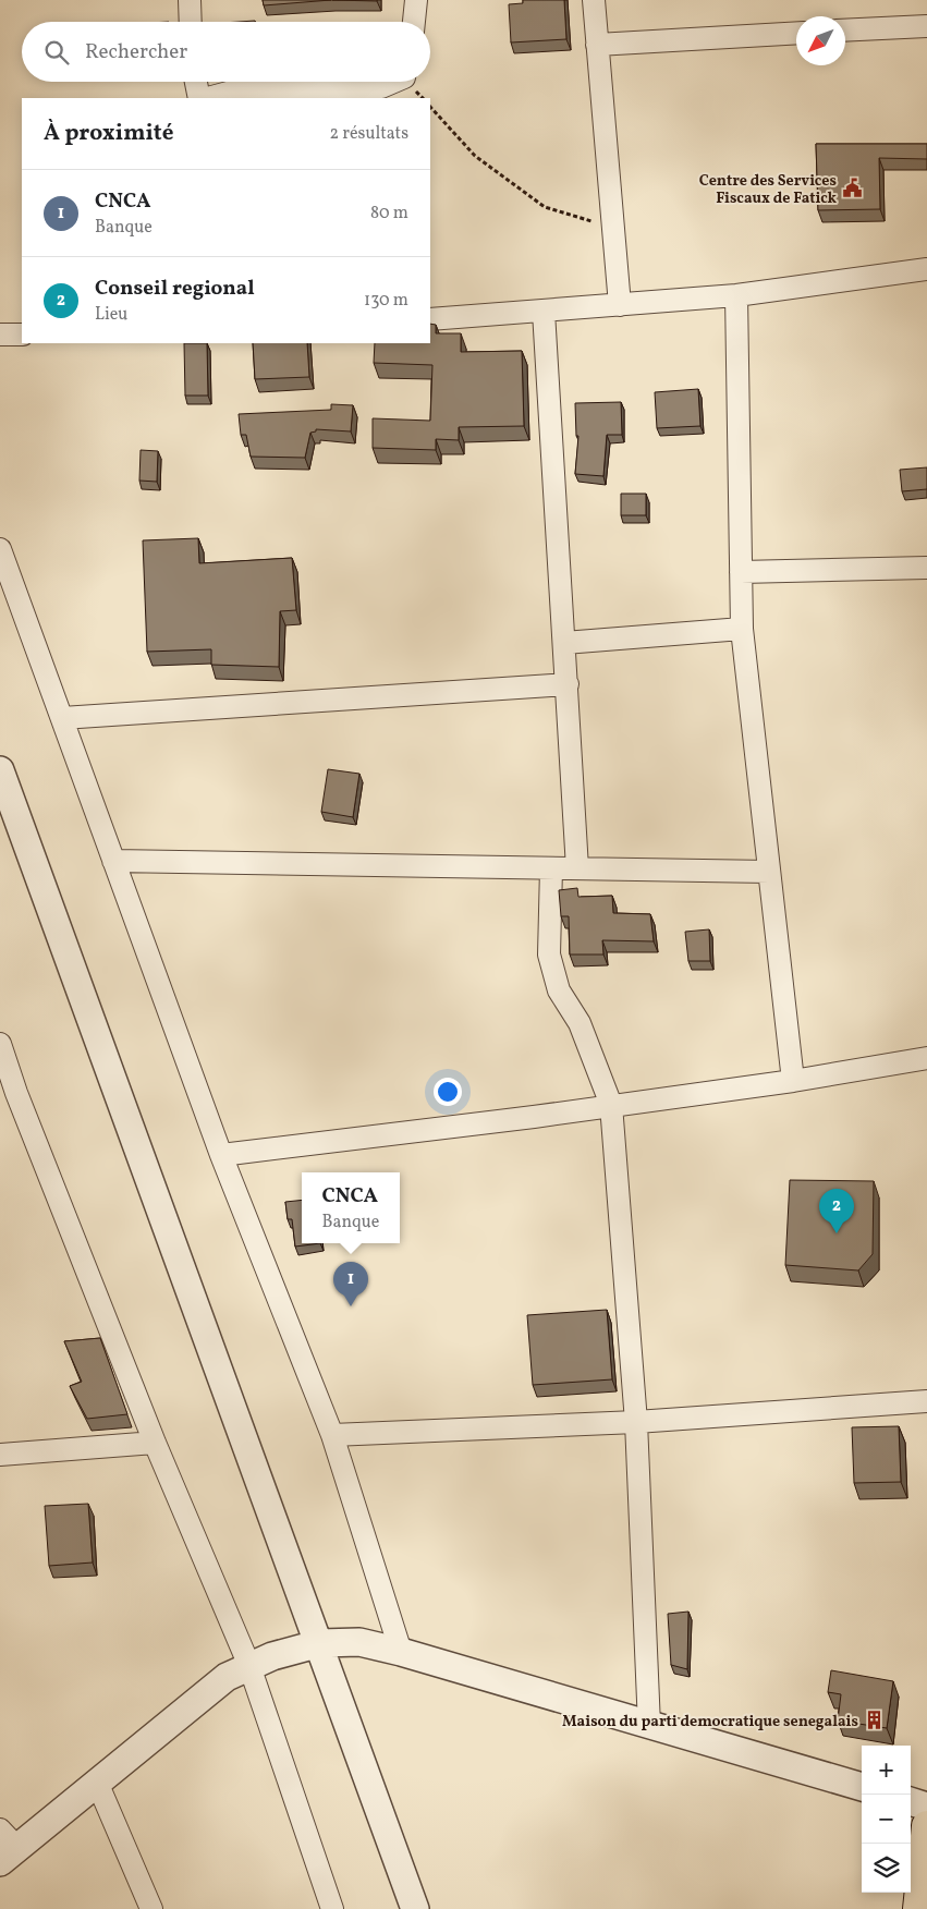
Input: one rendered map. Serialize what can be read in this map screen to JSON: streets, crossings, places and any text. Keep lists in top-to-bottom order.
{
  "places": {
    "public building": ["Centre des Services Fiscaux de Fatick"],
    "building": ["Maison du parti democratique senegalais"]
  },
  "north": "bottom left",
  "page": {
    "search": "Rechercher",
    "heading": ["À proximité", "2 résultats"],
    "list": [
      {
        "mark": "1",
        "name": "CNCA",
        "note": "Banque",
        "value": "80 m"
      },
      {
        "mark": "2",
        "name": "Conseil regional",
        "note": "Lieu",
        "value": "130 m"
      }
    ],
    "popup": ["CNCA", "Banque"],
    "pins": ["2", "1"],
    "map_buttons": ["+", "−"]
  }
}
